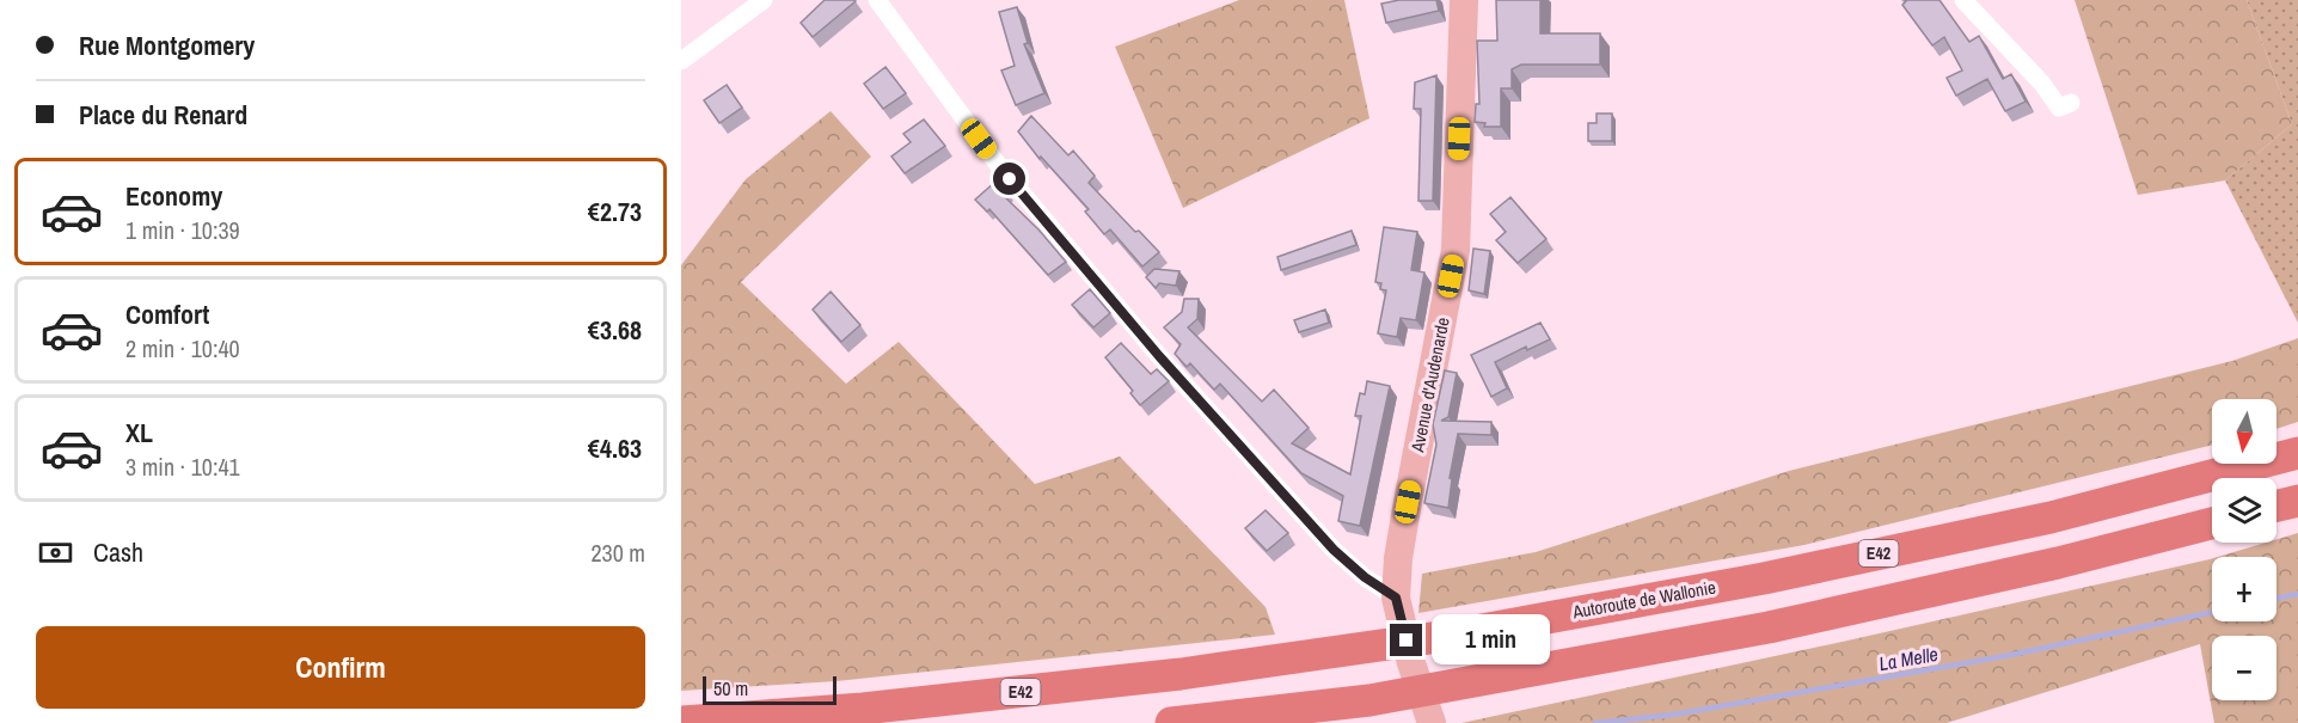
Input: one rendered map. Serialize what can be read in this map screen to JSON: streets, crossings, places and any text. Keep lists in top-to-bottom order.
{
  "streets": {
    "highway": ["E42", "Autoroute de Wallonie"],
    "main road": ["Avenue d'Audenarde"]
  },
  "water": ["La Melle"],
  "scale_bar": "50 m",
  "north": "bottom",
  "page": {
    "banner": ["Rue Montgomery", "Place du Renard"],
    "list": [
      {
        "name": "Economy",
        "note": "1 min · 10:39",
        "value": "€2.73"
      },
      {
        "name": "Comfort",
        "note": "2 min · 10:40",
        "value": "€3.68"
      },
      {
        "name": "XL",
        "note": "3 min · 10:41",
        "value": "€4.63"
      }
    ],
    "map_buttons": ["+", "−"],
    "pay": ["Cash", "230 m"],
    "buttons": "Confirm",
    "bubble": "1 min",
    "scale": "50 m"
  }
}
